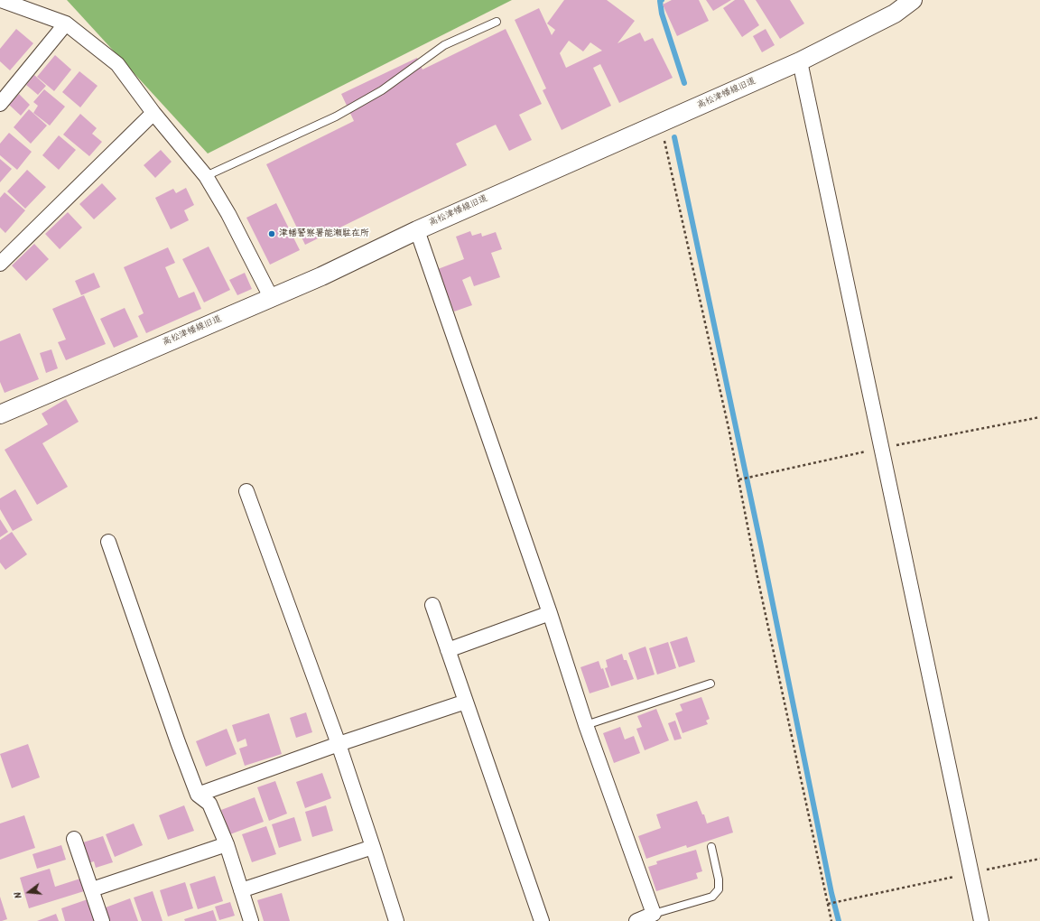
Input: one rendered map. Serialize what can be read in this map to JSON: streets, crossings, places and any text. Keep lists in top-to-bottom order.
{
  "streets": {
    "street": ["高松津幡線旧道"]
  },
  "places": ["津幡警察署能瀬駐在所"],
  "north": "left"
}
